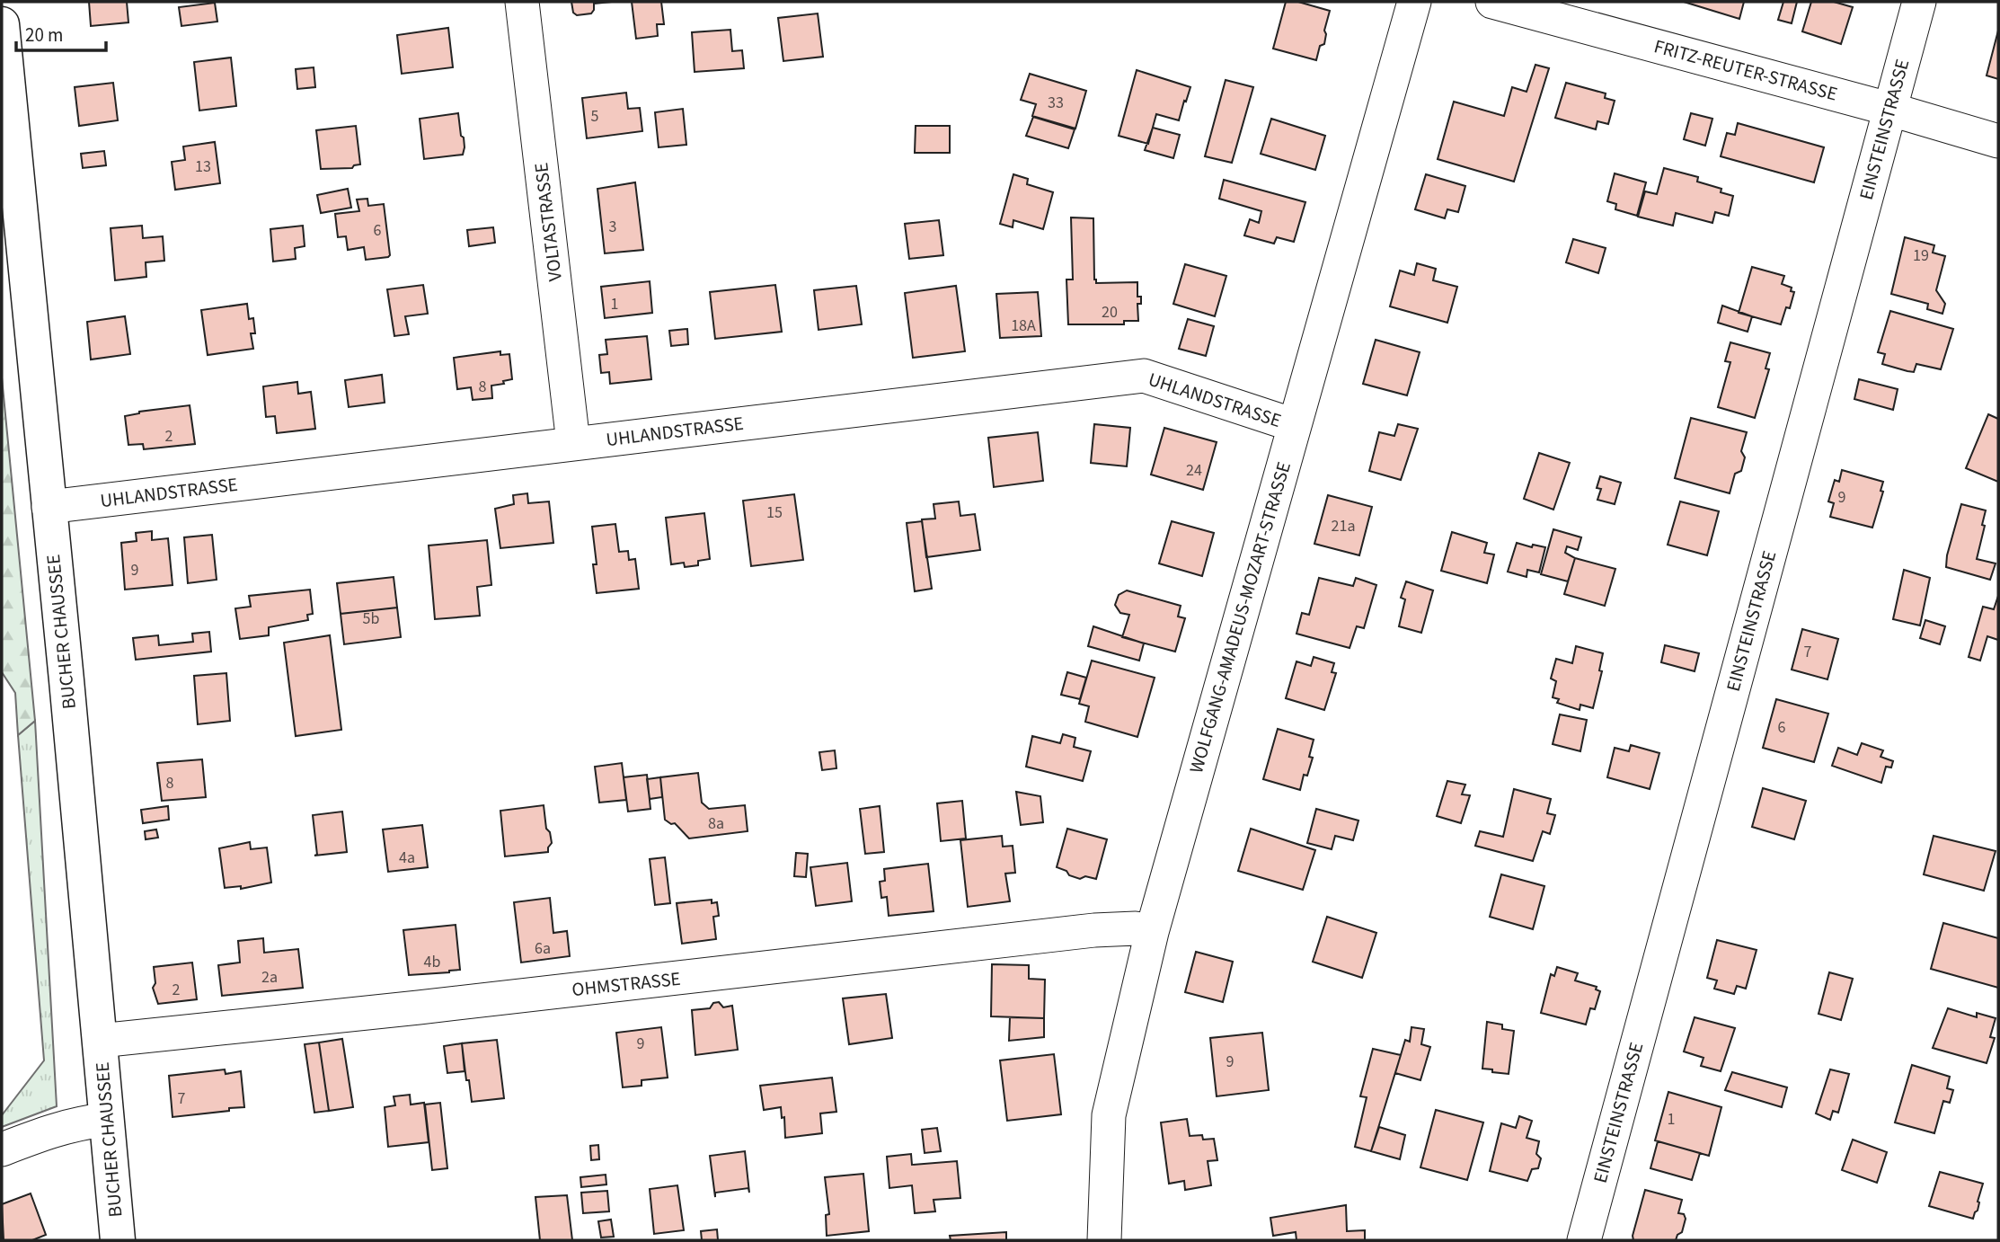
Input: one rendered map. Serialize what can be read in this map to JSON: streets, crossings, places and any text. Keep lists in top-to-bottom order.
{
  "streets": {
    "main road": ["BUCHER CHAUSSEE"],
    "street": [
      "FRITZ-REUTER-STRASSE",
      "EINSTEINSTRASSE",
      "VOLTASTRASSE",
      "UHLANDSTRASSE",
      "WOLFGANG-AMADEUS-MOZART-STRASSE",
      "OHMSTRASSE"
    ]
  },
  "crossings": [
    ["FRITZ-REUTER-STRASSE", "EINSTEINSTRASSE"],
    ["VOLTASTRASSE", "UHLANDSTRASSE"],
    ["UHLANDSTRASSE", "WOLFGANG-AMADEUS-MOZART-STRASSE"],
    ["UHLANDSTRASSE", "BUCHER CHAUSSEE"],
    ["WOLFGANG-AMADEUS-MOZART-STRASSE", "OHMSTRASSE"],
    ["BUCHER CHAUSSEE", "OHMSTRASSE"]
  ],
  "house_numbers": [
    "33",
    "5",
    "13",
    "3",
    "6",
    "19",
    "1",
    "20",
    "18A",
    "8",
    "2",
    "24",
    "9",
    "15",
    "21a",
    "9",
    "5b",
    "7",
    "6",
    "8",
    "8a",
    "4a",
    "6a",
    "4b",
    "2a",
    "2",
    "9",
    "9",
    "7",
    "1"
  ],
  "scale_bar": "20 m"
}
